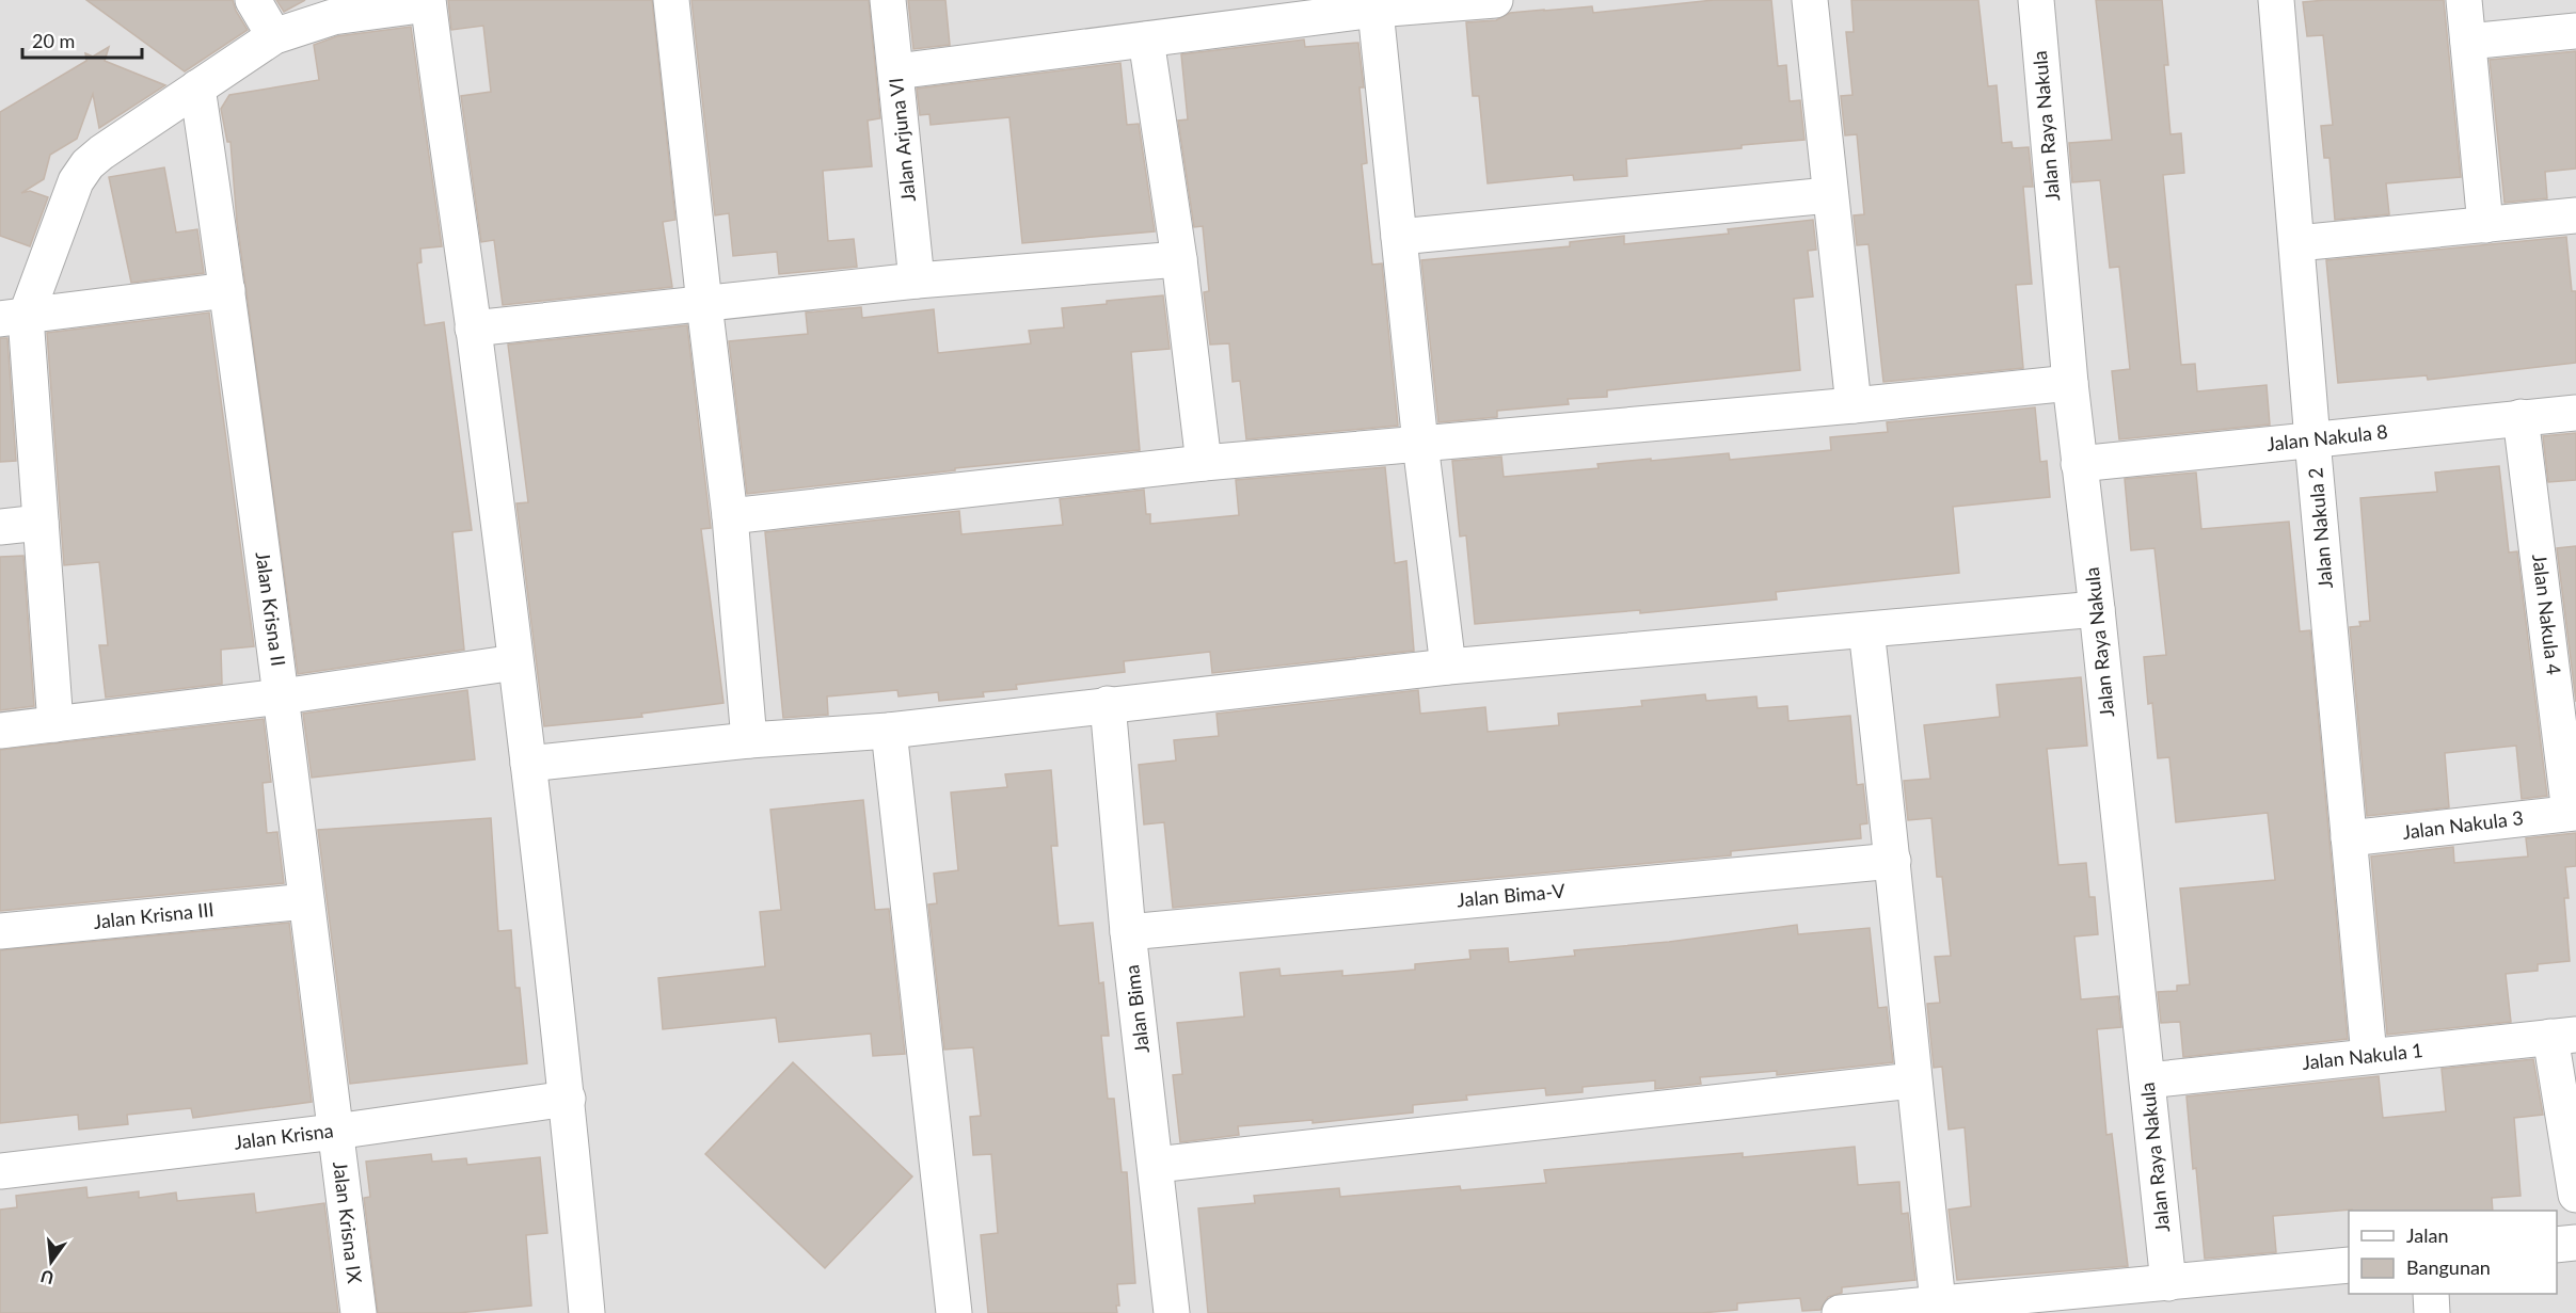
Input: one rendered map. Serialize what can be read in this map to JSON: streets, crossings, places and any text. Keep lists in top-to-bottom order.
{
  "streets": {
    "street": [
      "Jalan Raya Nakula",
      "Jalan Arjuna VI",
      "Jalan Nakula 8",
      "Jalan Nakula 2",
      "Jalan Krisna II",
      "Jalan Nakula 4",
      "Jalan Nakula 3",
      "Jalan Bima-V",
      "Jalan Krisna III",
      "Jalan Bima",
      "Jalan Nakula 1",
      "Jalan Krisna",
      "Jalan Krisna IX"
    ]
  },
  "crossings": [
    ["Jalan Raya Nakula", "Jalan Nakula 8"],
    ["Jalan Raya Nakula", "Jalan Nakula 1"],
    ["Jalan Nakula 8", "Jalan Nakula 2"],
    ["Jalan Nakula 8", "Jalan Nakula 4"],
    ["Jalan Nakula 2", "Jalan Nakula 3"],
    ["Jalan Nakula 2", "Jalan Nakula 1"],
    ["Jalan Krisna II", "Jalan Krisna III"],
    ["Jalan Krisna II", "Jalan Krisna"],
    ["Jalan Krisna II", "Jalan Krisna IX"],
    ["Jalan Nakula 4", "Jalan Nakula 3"],
    ["Jalan Bima-V", "Jalan Bima"],
    ["Jalan Krisna", "Jalan Krisna IX"]
  ],
  "legend": ["Jalan", "Bangunan"],
  "scale_bar": "20 m",
  "north": "bottom"
}
